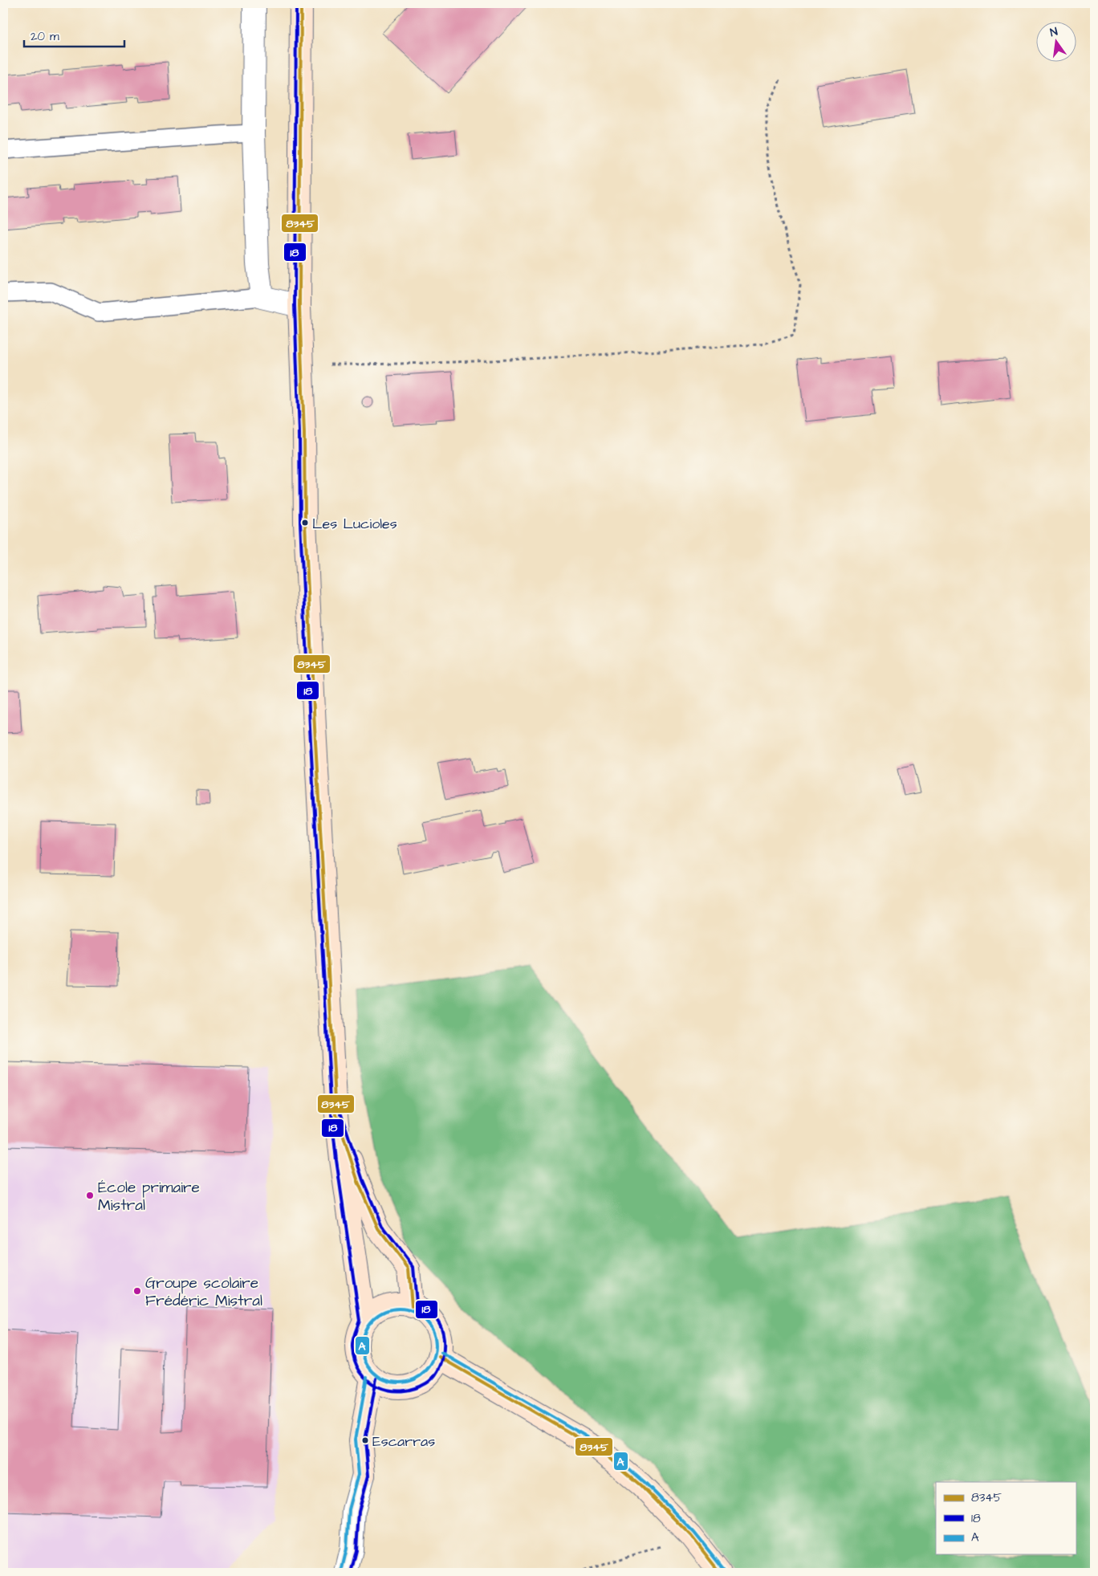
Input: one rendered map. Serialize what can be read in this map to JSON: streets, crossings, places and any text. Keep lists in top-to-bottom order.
{
  "places": [
    "Les Lucioles",
    "École primaire Mistral",
    "Groupe scolaire Frédéric Mistral",
    "Escarras"
  ],
  "lines": ["transit line 8345", "transit line 18", "transit line A"],
  "legend": ["8345", "18", "A"],
  "scale_bar": "20 m",
  "north": "top"
}
